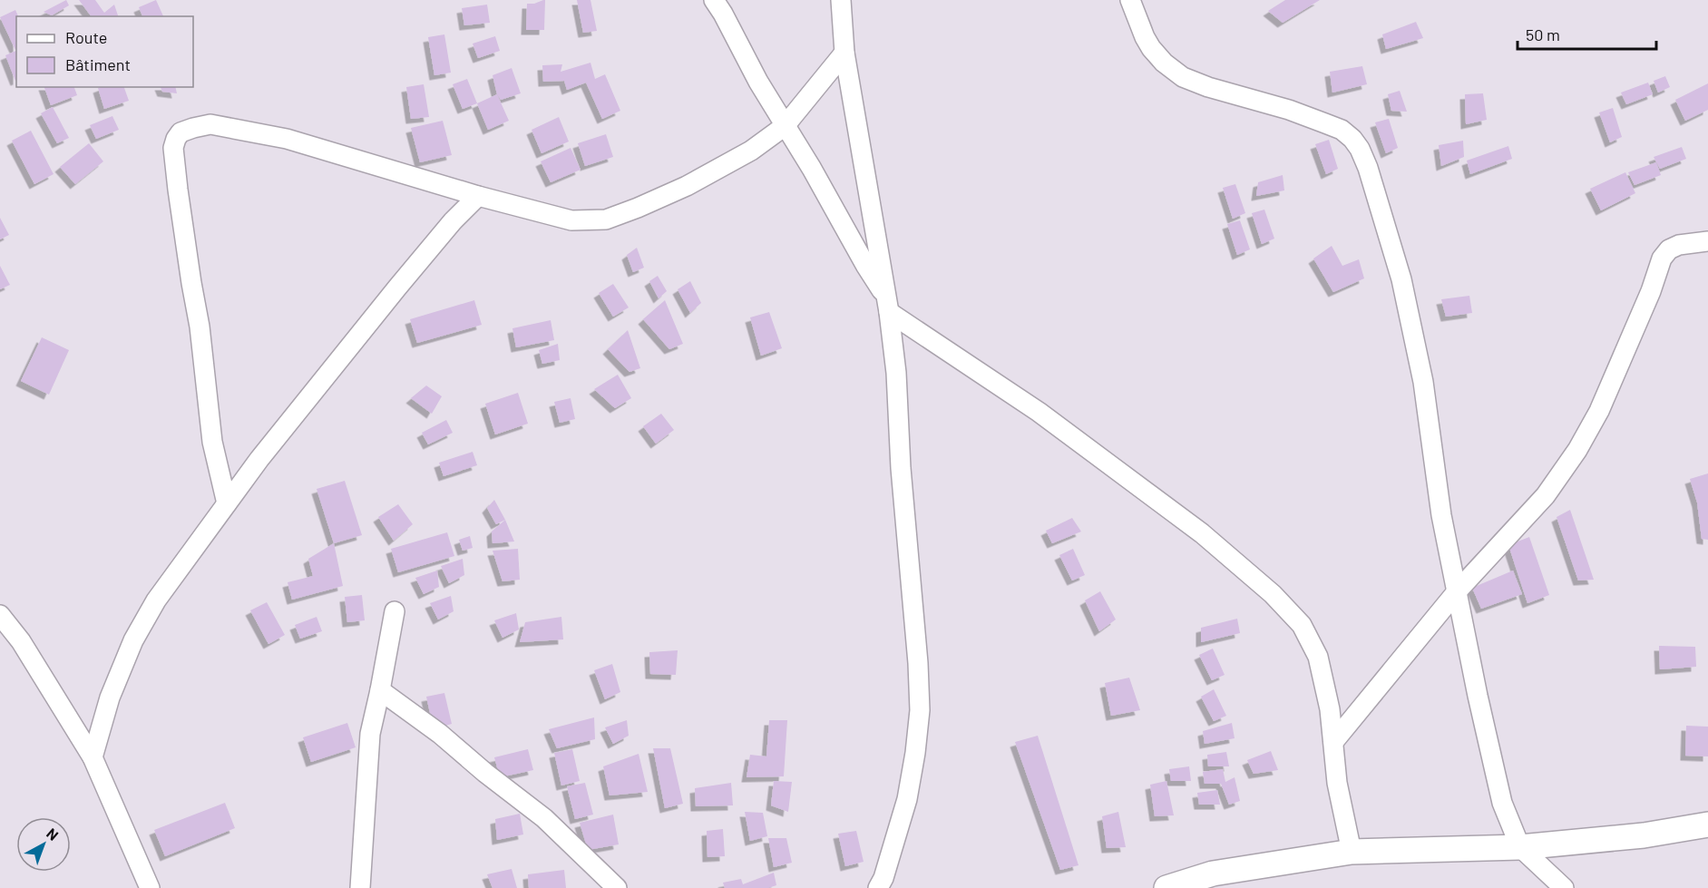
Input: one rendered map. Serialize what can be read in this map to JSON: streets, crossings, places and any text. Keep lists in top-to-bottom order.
{
  "legend": ["Route", "Bâtiment"],
  "scale_bar": "50 m",
  "north": "top right"
}
